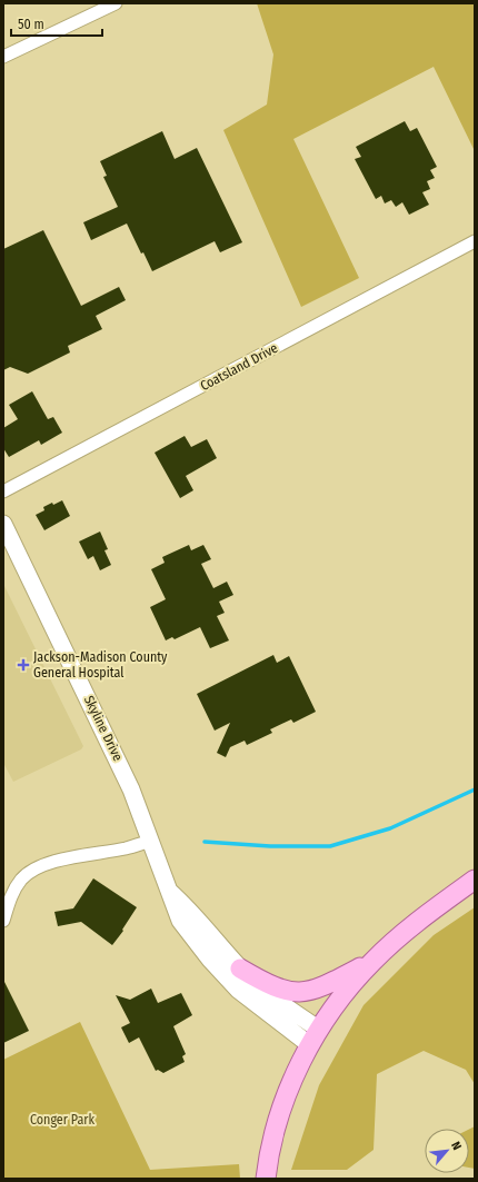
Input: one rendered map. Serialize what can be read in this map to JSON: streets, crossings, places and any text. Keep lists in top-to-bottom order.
{
  "streets": {
    "street": ["Coatsland Drive", "Skyline Drive"]
  },
  "parks": ["Conger Park"],
  "places": {
    "health": ["Jackson-Madison County General Hospital"]
  },
  "scale_bar": "50 m",
  "north": "top right"
}
